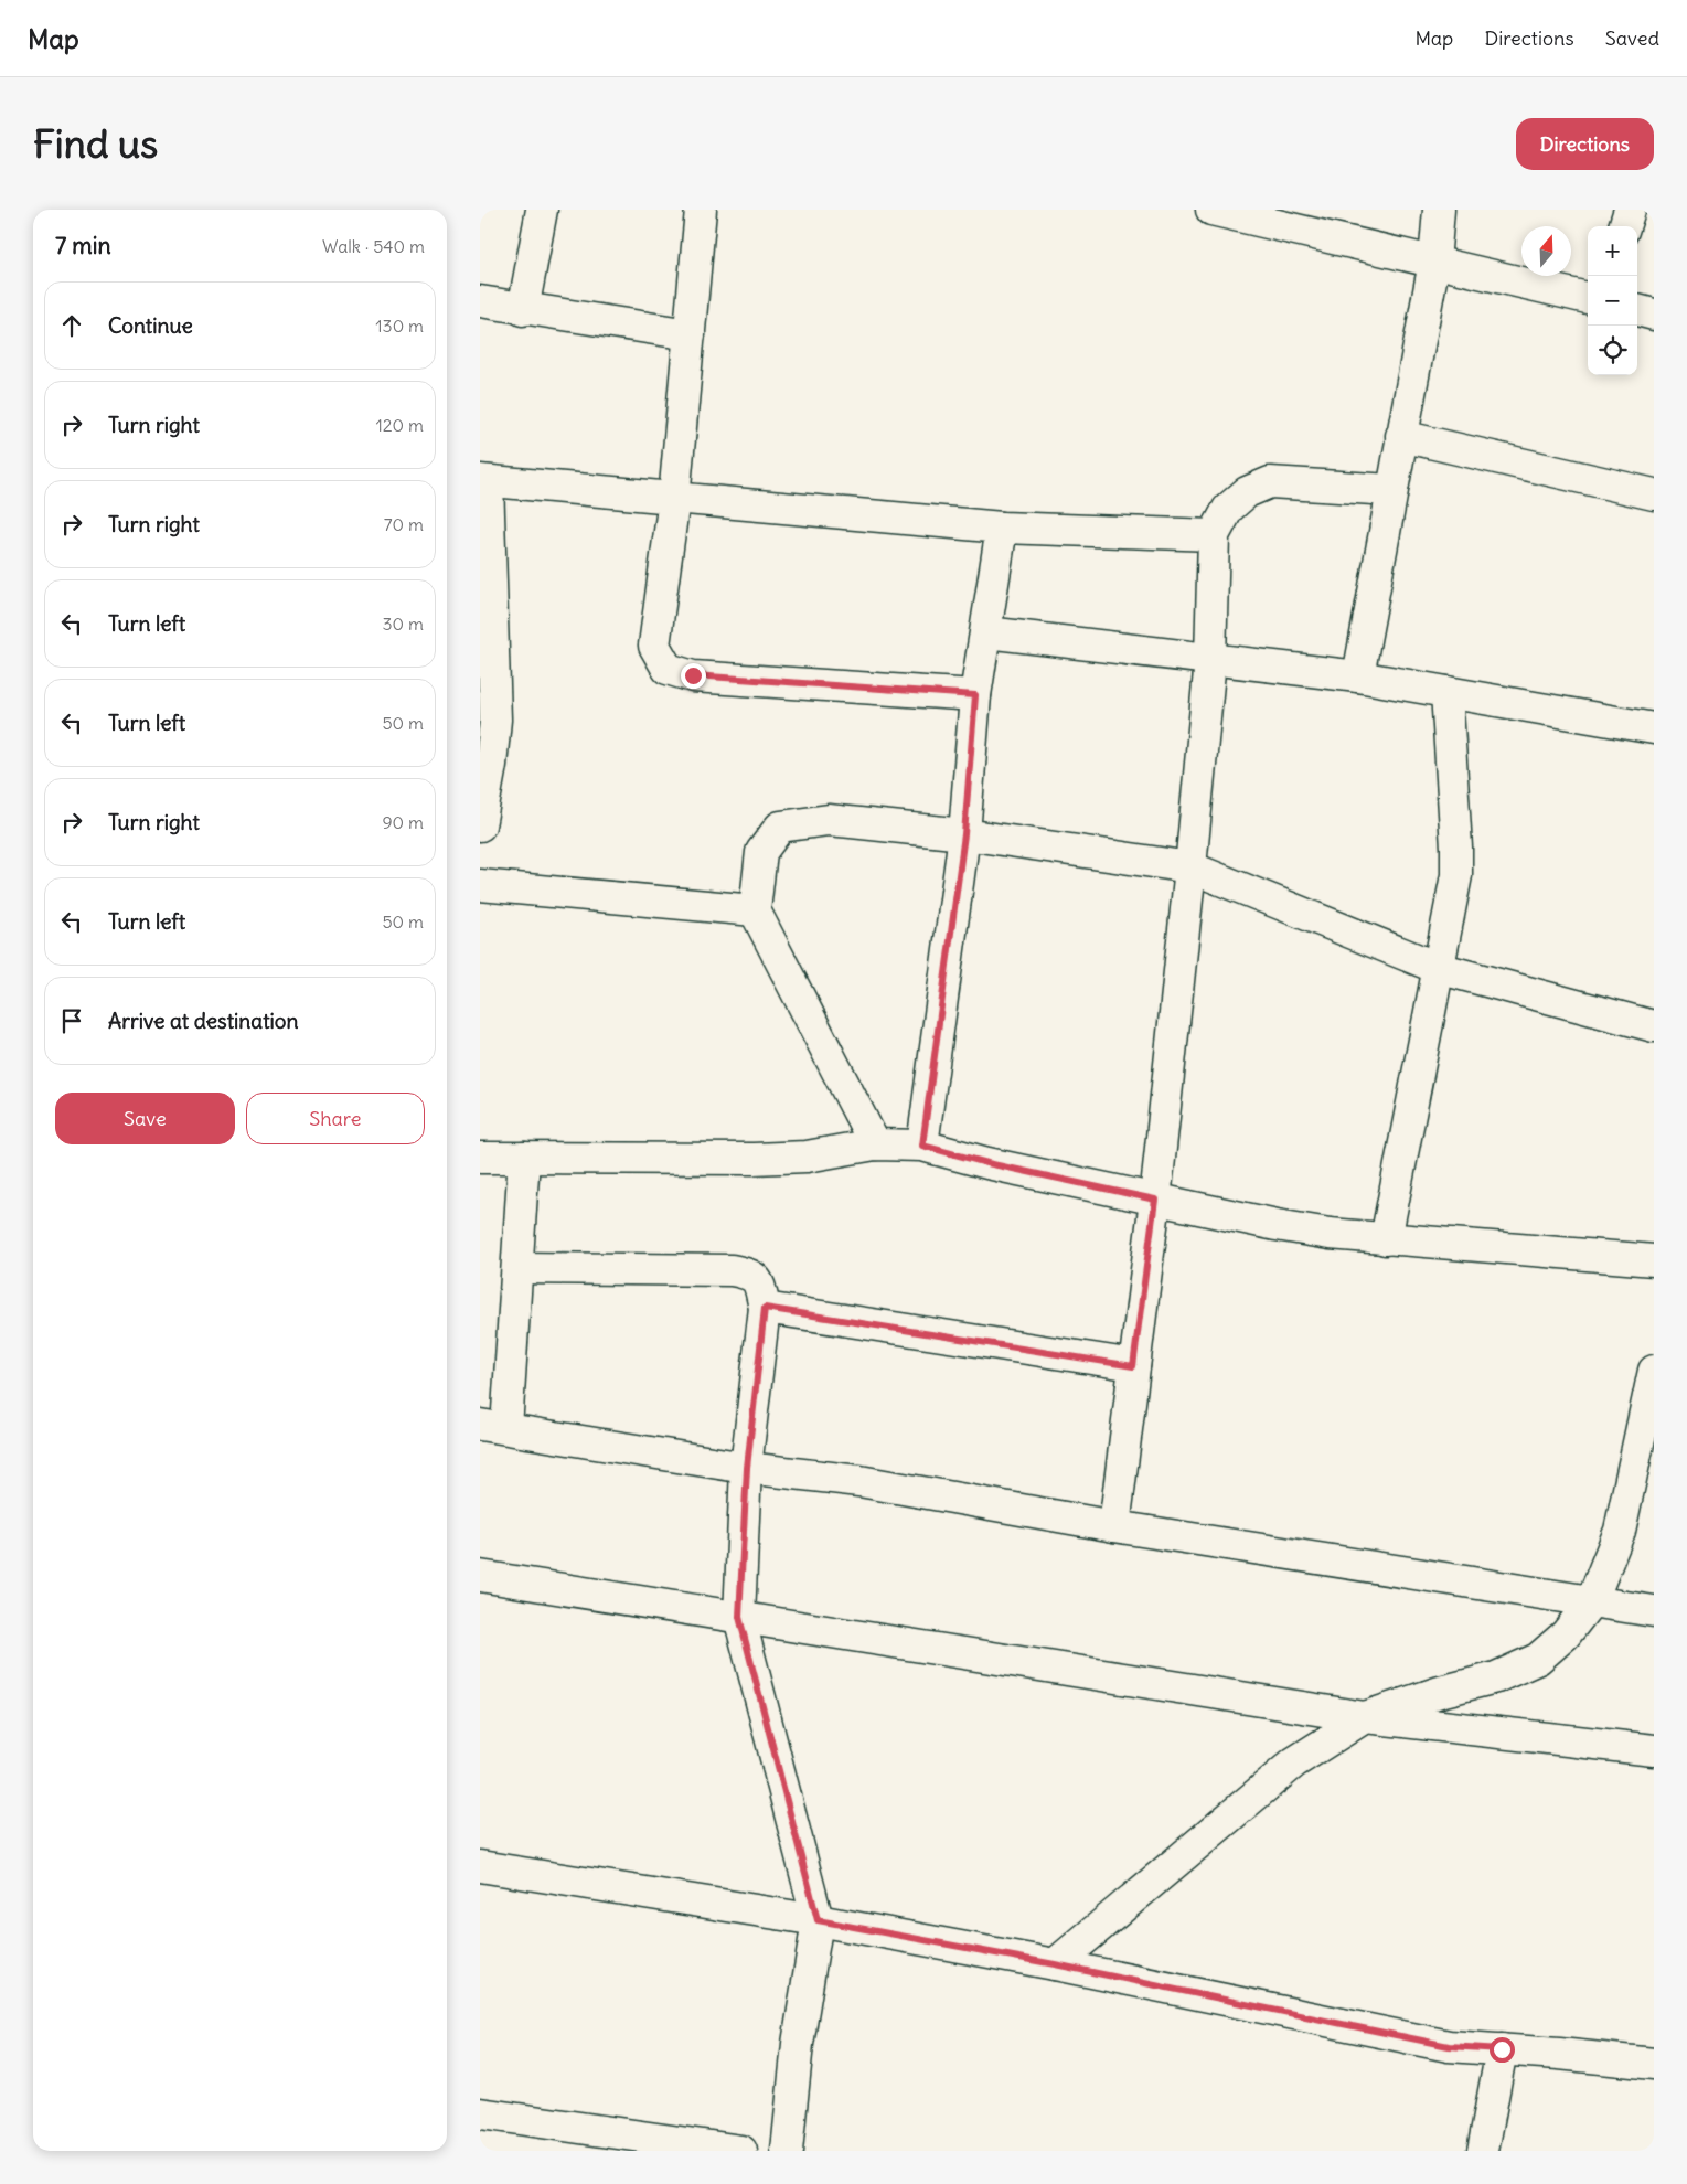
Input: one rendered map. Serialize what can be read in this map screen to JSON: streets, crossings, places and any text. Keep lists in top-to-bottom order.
{
  "north": "top",
  "page": {
    "header": "Map",
    "nav": ["Map", "Directions", "Saved"],
    "buttons": [
      "Directions",
      ["Save", "Share"]
    ],
    "title": "Find us",
    "heading": ["7 min", "Walk · 540 m"],
    "map_buttons": ["+", "−"],
    "list": [
      ["Continue", "130 m"],
      ["Turn right", "120 m"],
      ["Turn right", "70 m"],
      ["Turn left", "30 m"],
      ["Turn left", "50 m"],
      ["Turn right", "90 m"],
      ["Turn left", "50 m"],
      "Arrive at destination"
    ]
  }
}
